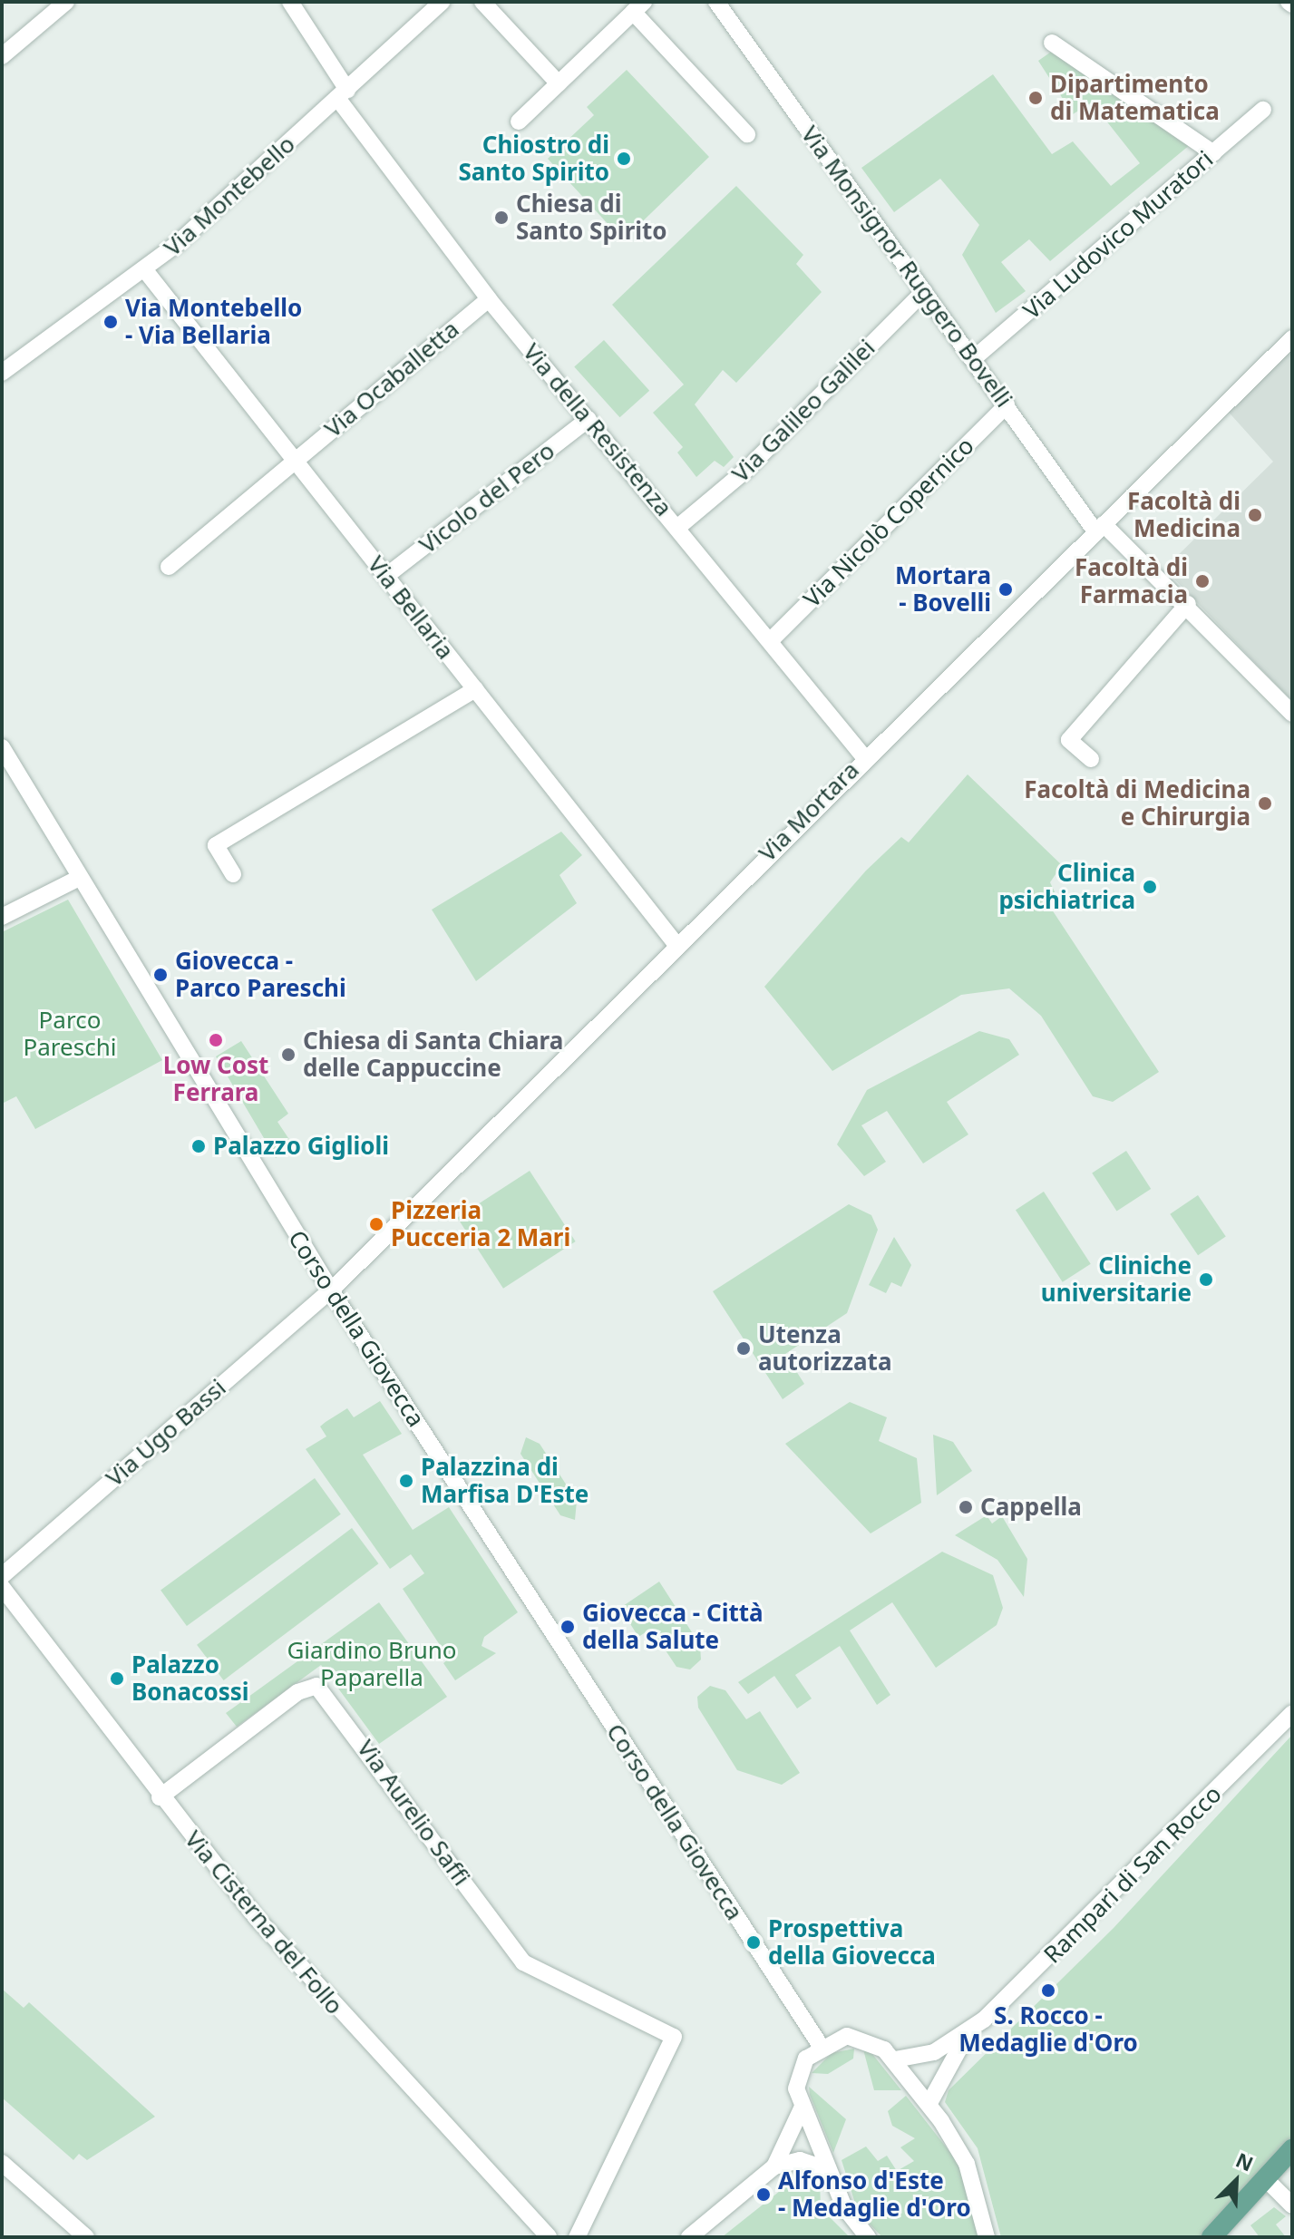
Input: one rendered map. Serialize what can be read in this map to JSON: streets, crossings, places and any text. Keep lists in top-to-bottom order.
{
  "streets": {
    "street": [
      "Via Montebello",
      "Via Ludovico Muratori",
      "Via Monsignor Ruggero Bovelli",
      "Via Ocaballetta",
      "Via Galileo Galilei",
      "Via della Resistenza",
      "Vicolo del Pero",
      "Via Nicolò Copernico",
      "Via Bellaria",
      "Via Mortara",
      "Corso della Giovecca",
      "Via Ugo Bassi",
      "Via Aurelio Saffi",
      "Rampari di San Rocco",
      "Via Cisterna del Follo"
    ]
  },
  "crossings": [
    ["Via Montebello", "Via della Resistenza"],
    ["Via Montebello", "Via Bellaria"],
    ["Via Ludovico Muratori", "Via Monsignor Ruggero Bovelli"],
    ["Via Monsignor Ruggero Bovelli", "Via Galileo Galilei"],
    ["Via Monsignor Ruggero Bovelli", "Via Nicolò Copernico"],
    ["Via Monsignor Ruggero Bovelli", "Via Mortara"],
    ["Via Ocaballetta", "Via della Resistenza"],
    ["Via Ocaballetta", "Via Bellaria"],
    ["Via Galileo Galilei", "Via della Resistenza"],
    ["Via della Resistenza", "Vicolo del Pero"],
    ["Via della Resistenza", "Via Nicolò Copernico"],
    ["Via della Resistenza", "Via Mortara"],
    ["Vicolo del Pero", "Via Bellaria"],
    ["Via Bellaria", "Via Mortara"],
    ["Via Mortara", "Corso della Giovecca"],
    ["Via Mortara", "Via Ugo Bassi"],
    ["Corso della Giovecca", "Via Ugo Bassi"],
    ["Via Aurelio Saffi", "Via Cisterna del Follo"]
  ],
  "parks": ["Parco Pareschi", "Giardino Bruno Paparella"],
  "places": [
    "Dipartimento di Matematica",
    "Chiostro di Santo Spirito",
    "Chiesa di Santo Spirito",
    "Via Montebello - Via Bellaria",
    "Facoltà di Medicina",
    "Facoltà di Farmacia",
    "Mortara - Bovelli",
    "Facoltà di Medicina e Chirurgia",
    "Clinica psichiatrica",
    "Giovecca - Parco Pareschi",
    "Low Cost Ferrara",
    "Chiesa di Santa Chiara delle Cappuccine",
    "Palazzo Giglioli",
    "Pizzeria Pucceria 2 Mari",
    "Cliniche universitarie",
    "Utenza autorizzata",
    "Palazzina di Marfisa D'Este",
    "Cappella",
    "Giovecca - Città della Salute",
    "Palazzo Bonacossi",
    "Prospettiva della Giovecca",
    "S. Rocco - Medaglie d'Oro",
    "Alfonso d'Este - Medaglie d'Oro"
  ],
  "north": "top right"
}
